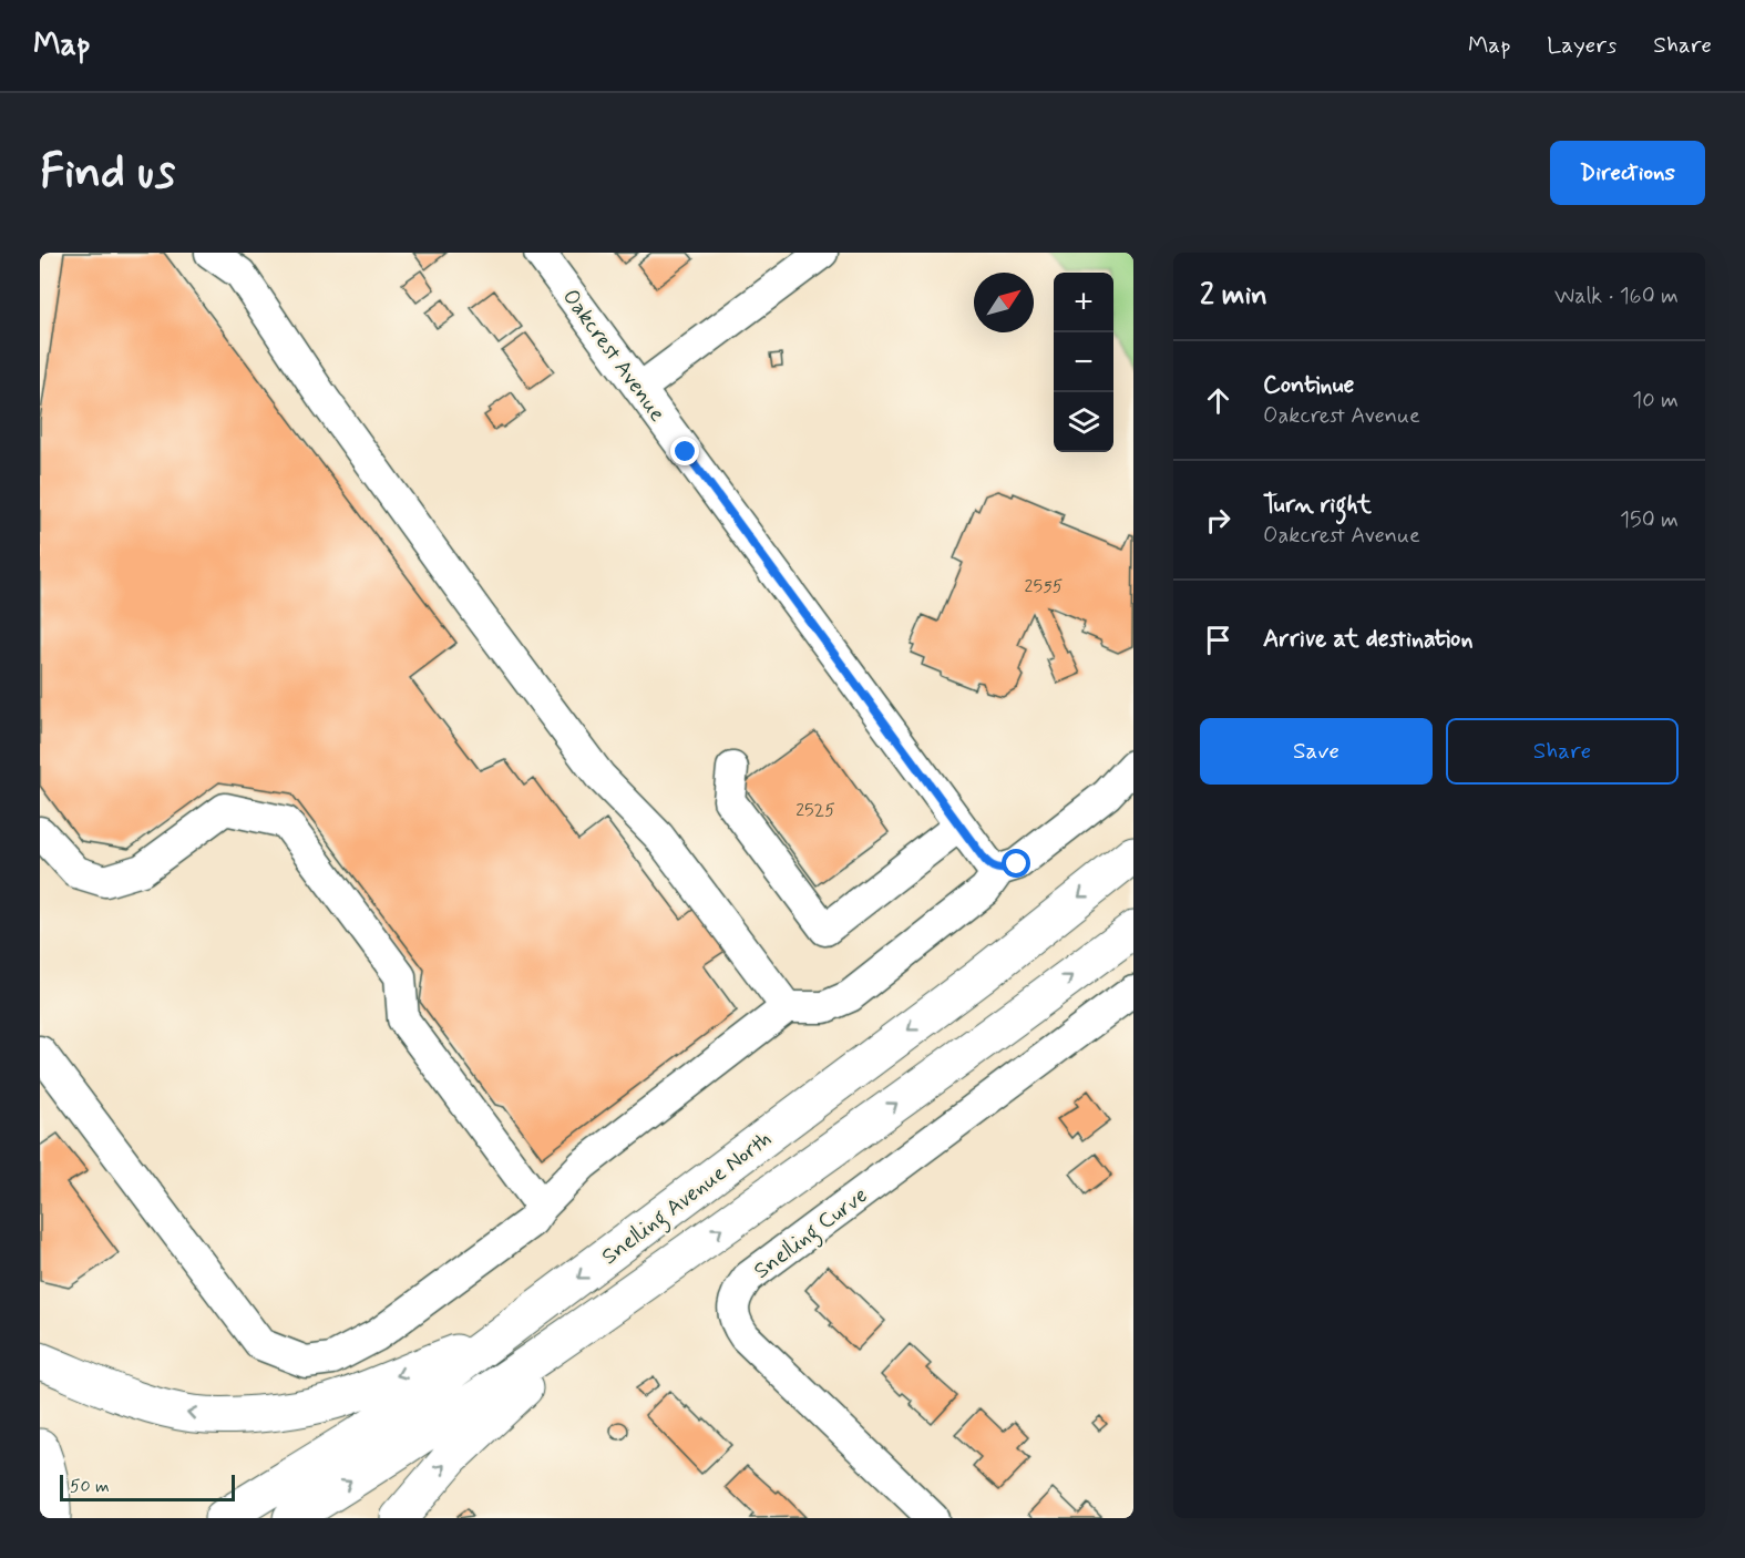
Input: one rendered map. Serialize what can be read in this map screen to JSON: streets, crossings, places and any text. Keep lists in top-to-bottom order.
{
  "streets": {
    "highway": ["Snelling Avenue North"],
    "street": ["Oakcrest Avenue", "Snelling Curve"]
  },
  "house_numbers": ["2555", "2525"],
  "scale_bar": "50 m",
  "north": "top right",
  "page": {
    "header": "Map",
    "nav": ["Map", "Layers", "Share"],
    "buttons": [
      "Directions",
      ["Save", "Share"]
    ],
    "title": "Find us",
    "heading": ["2 min", "Walk · 160 m"],
    "map_buttons": ["+", "−"],
    "list": [
      ["Continue", "Oakcrest Avenue", "10 m"],
      ["Turn right", "Oakcrest Avenue", "150 m"],
      "Arrive at destination"
    ],
    "scale": "50 m"
  }
}
